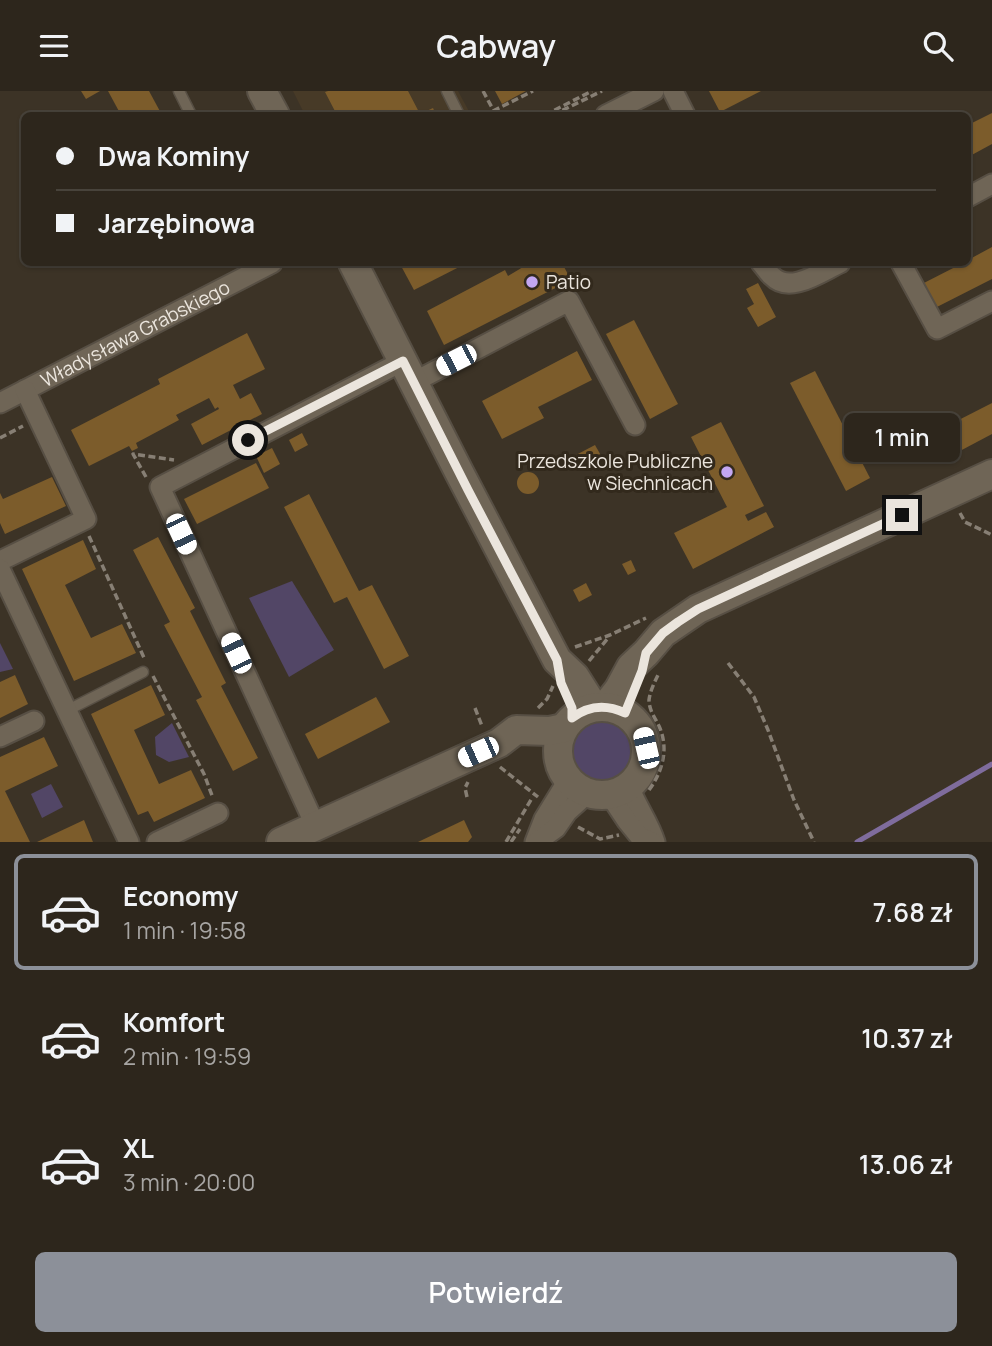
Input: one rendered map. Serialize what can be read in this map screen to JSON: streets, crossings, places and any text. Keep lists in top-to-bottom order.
{
  "streets": {
    "street": ["Władysława Grabskiego"]
  },
  "places": ["Patio", "Przedszkole Publiczne w Siechnicach"],
  "page": {
    "header": "Cabway",
    "banner": ["Dwa Kominy", "Jarzębinowa"],
    "bubble": "1 min",
    "list": [
      {
        "name": "Economy",
        "note": "1 min · 19:58",
        "value": "7.68 zł"
      },
      {
        "name": "Komfort",
        "note": "2 min · 19:59",
        "value": "10.37 zł"
      },
      {
        "name": "XL",
        "note": "3 min · 20:00",
        "value": "13.06 zł"
      }
    ],
    "buttons": "Potwierdź"
  }
}
